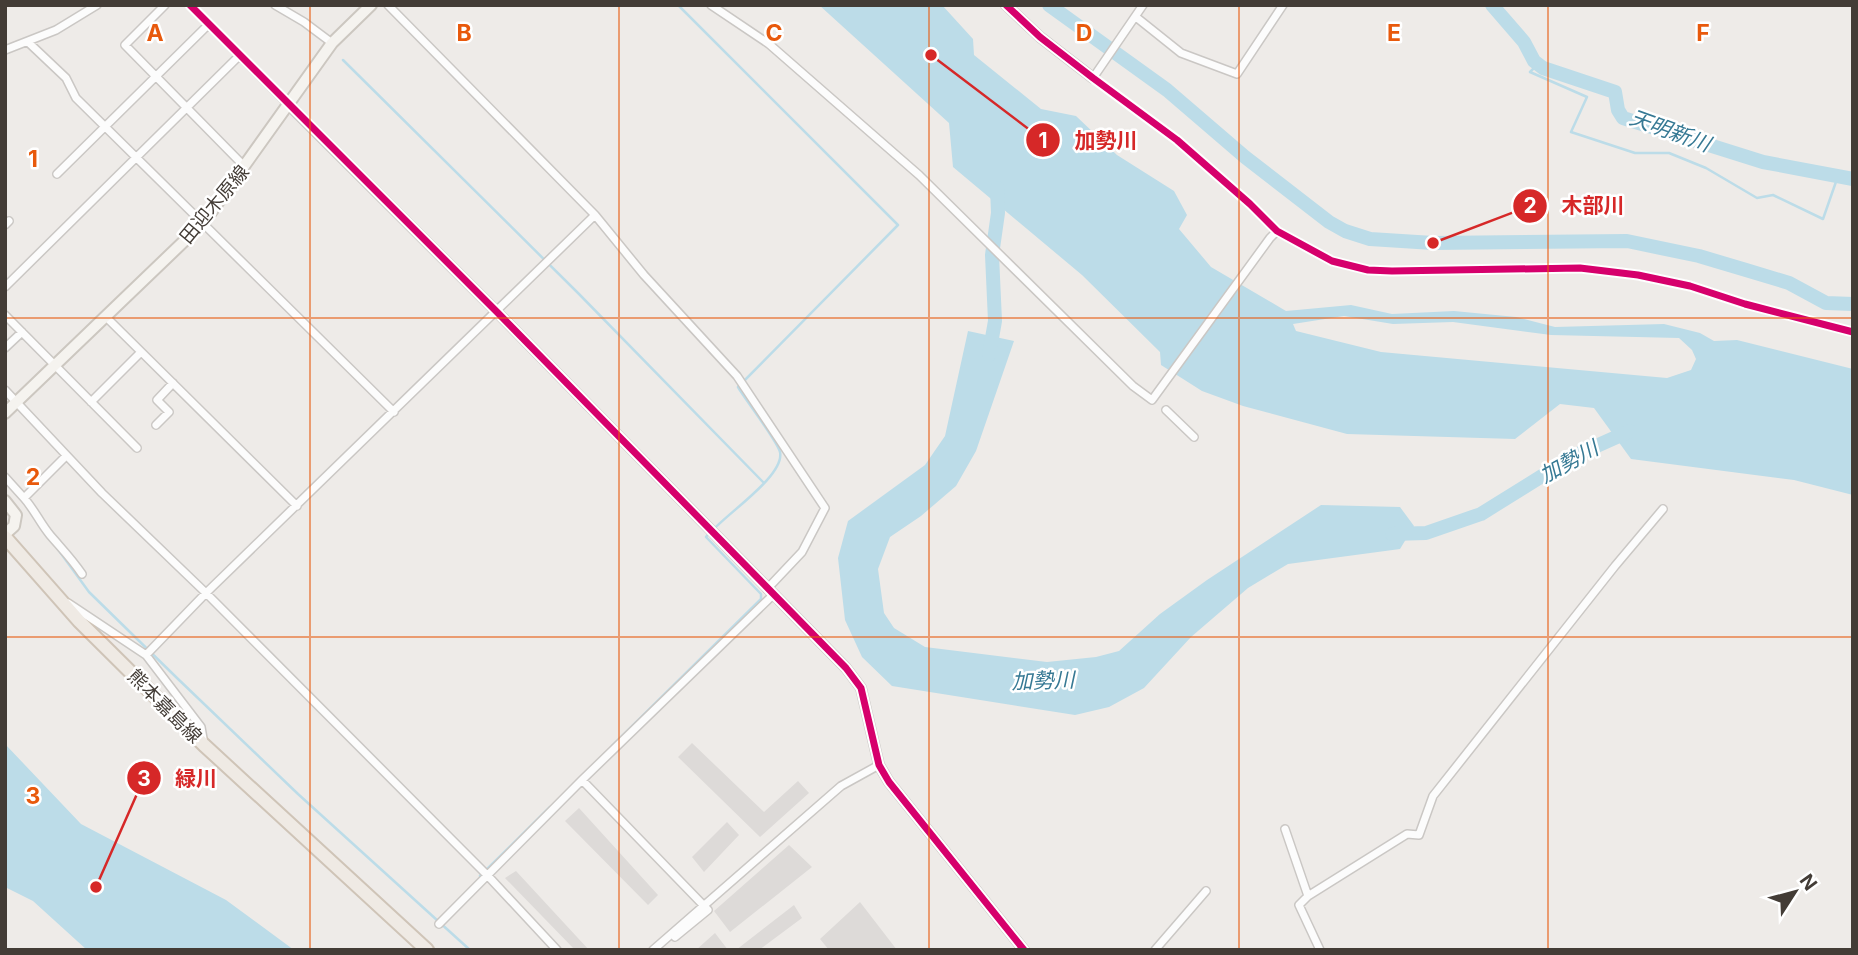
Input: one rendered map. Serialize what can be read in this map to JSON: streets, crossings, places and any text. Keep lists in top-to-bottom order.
{
  "streets": {
    "main road": ["田迎木原線", "熊本嘉島線"]
  },
  "water": ["天明新川", "加勢川"],
  "places": ["加勢川", "木部川", "緑川"],
  "north": "top right",
  "grid": {
    "columns": [
      "A",
      "B",
      "C",
      "D",
      "E",
      "F"
    ],
    "rows": ["1", "2", "3"]
  }
}
